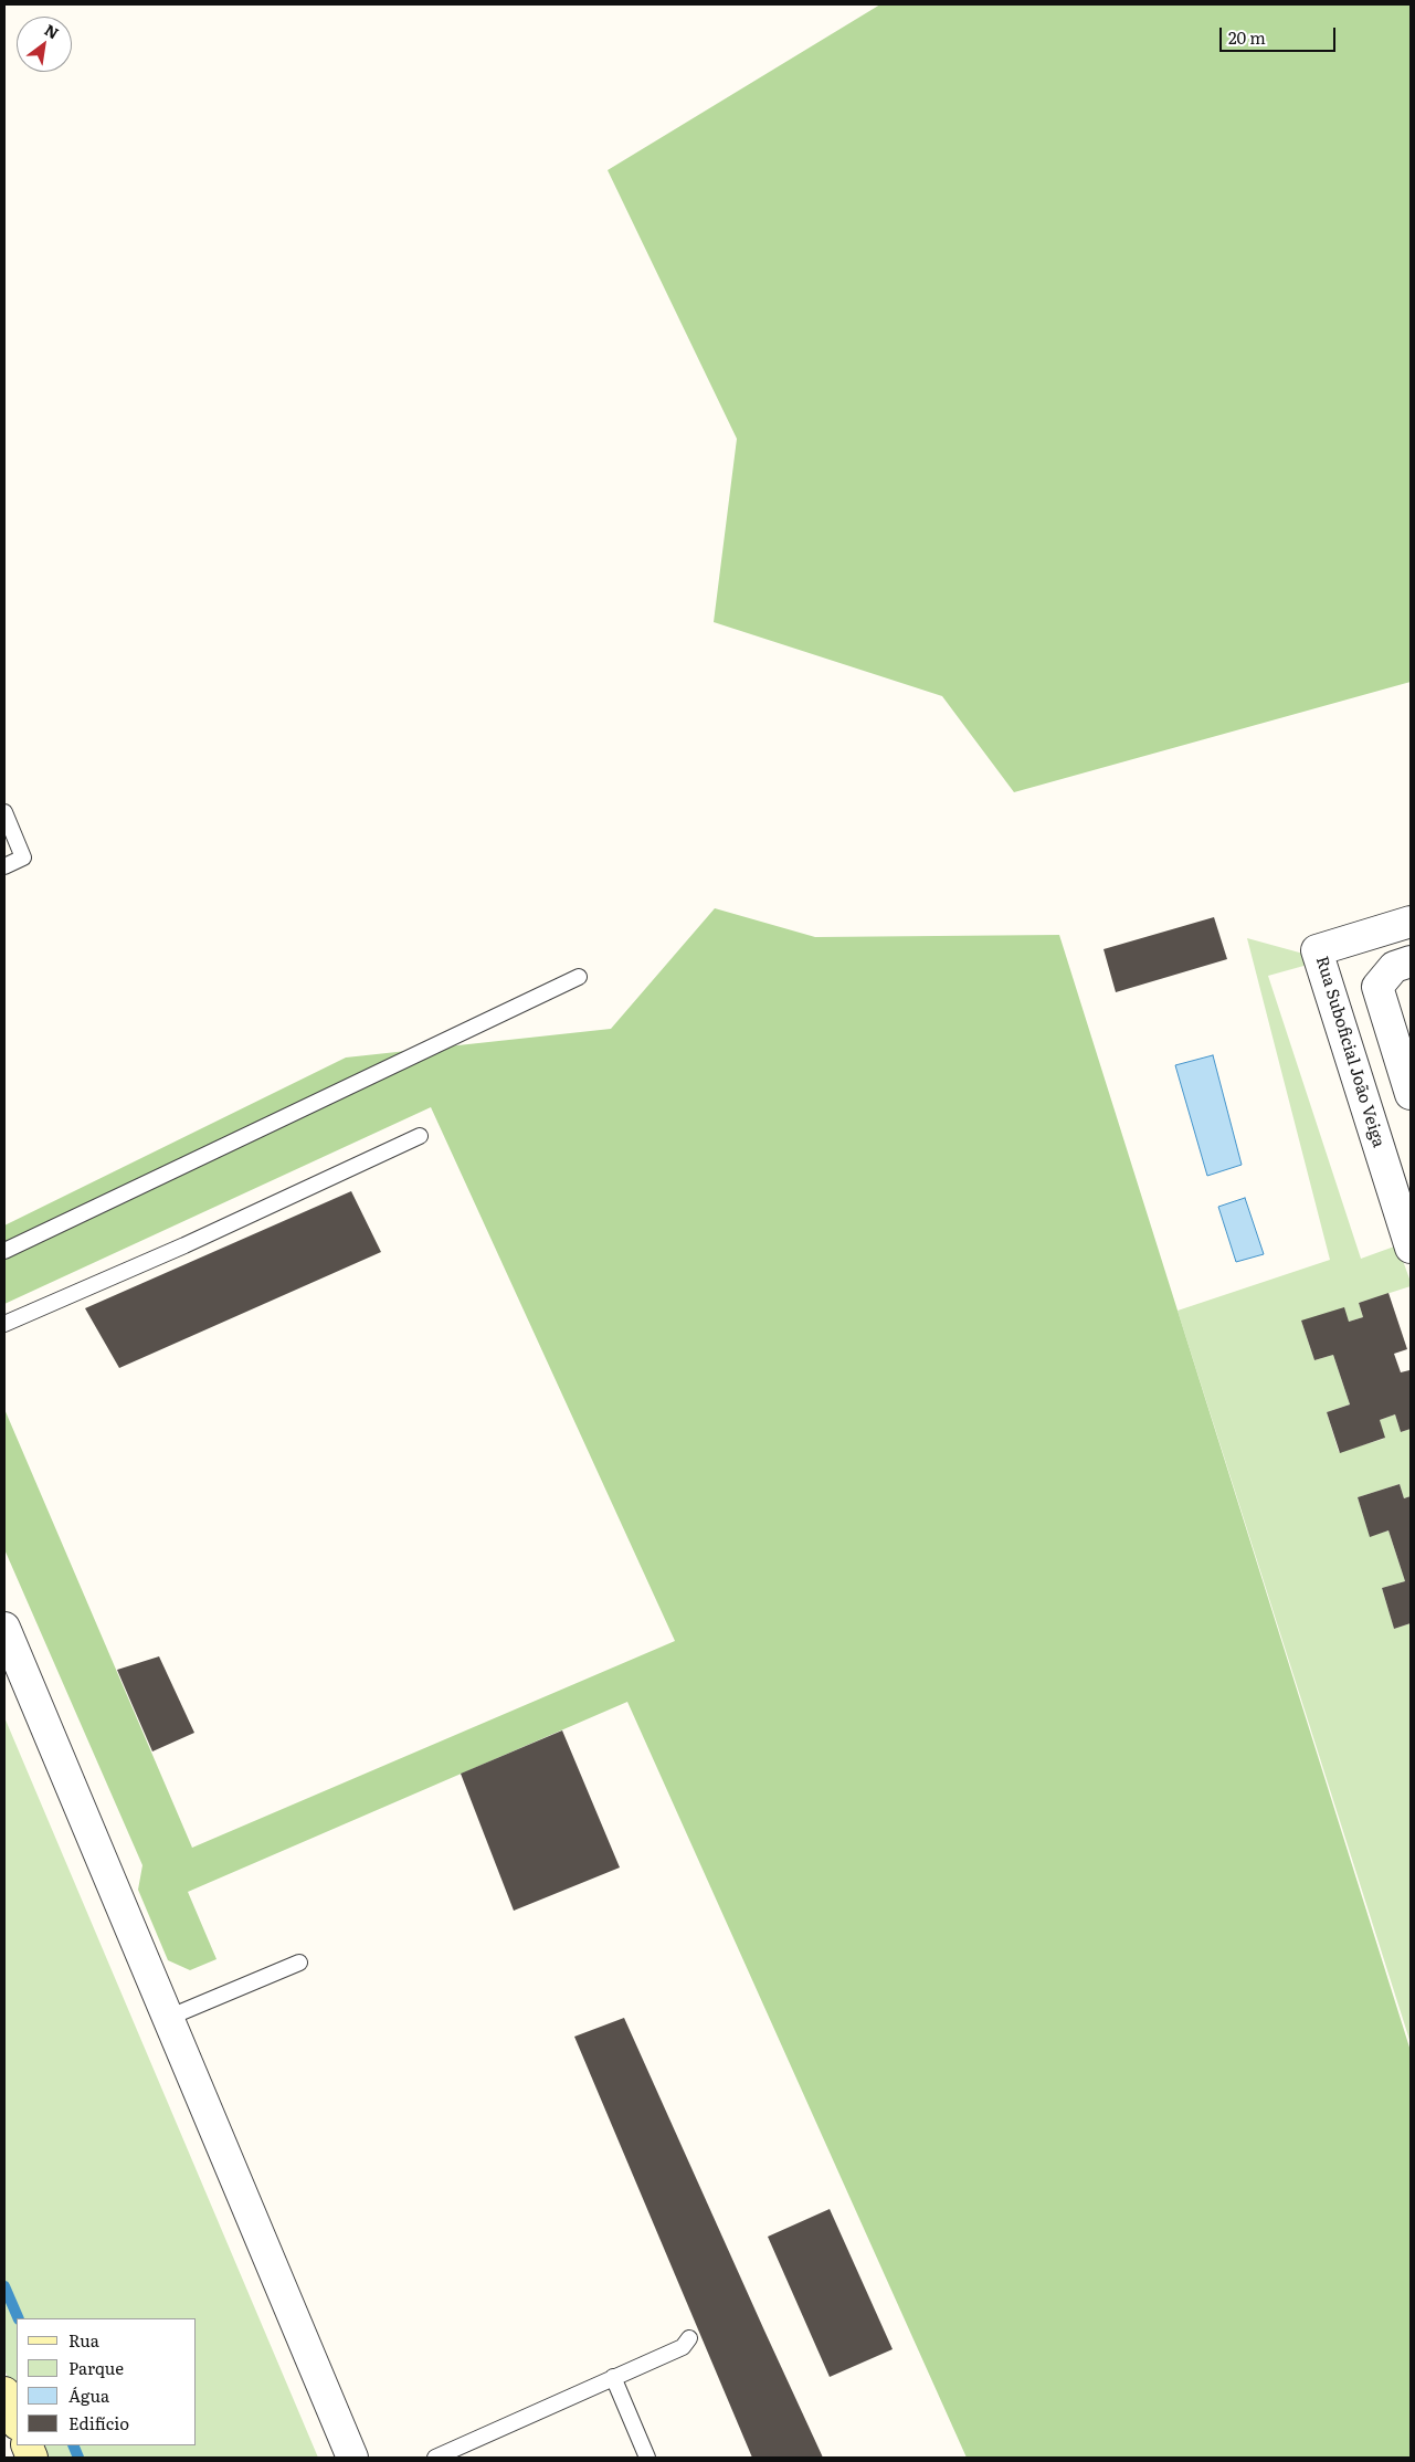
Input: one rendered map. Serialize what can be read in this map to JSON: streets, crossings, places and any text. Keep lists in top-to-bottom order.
{
  "streets": {
    "street": ["Rua Suboficial João Veiga"]
  },
  "legend": [
    "Rua",
    "Parque",
    "Água",
    "Edifício"
  ],
  "scale_bar": "20 m",
  "north": "top right"
}
